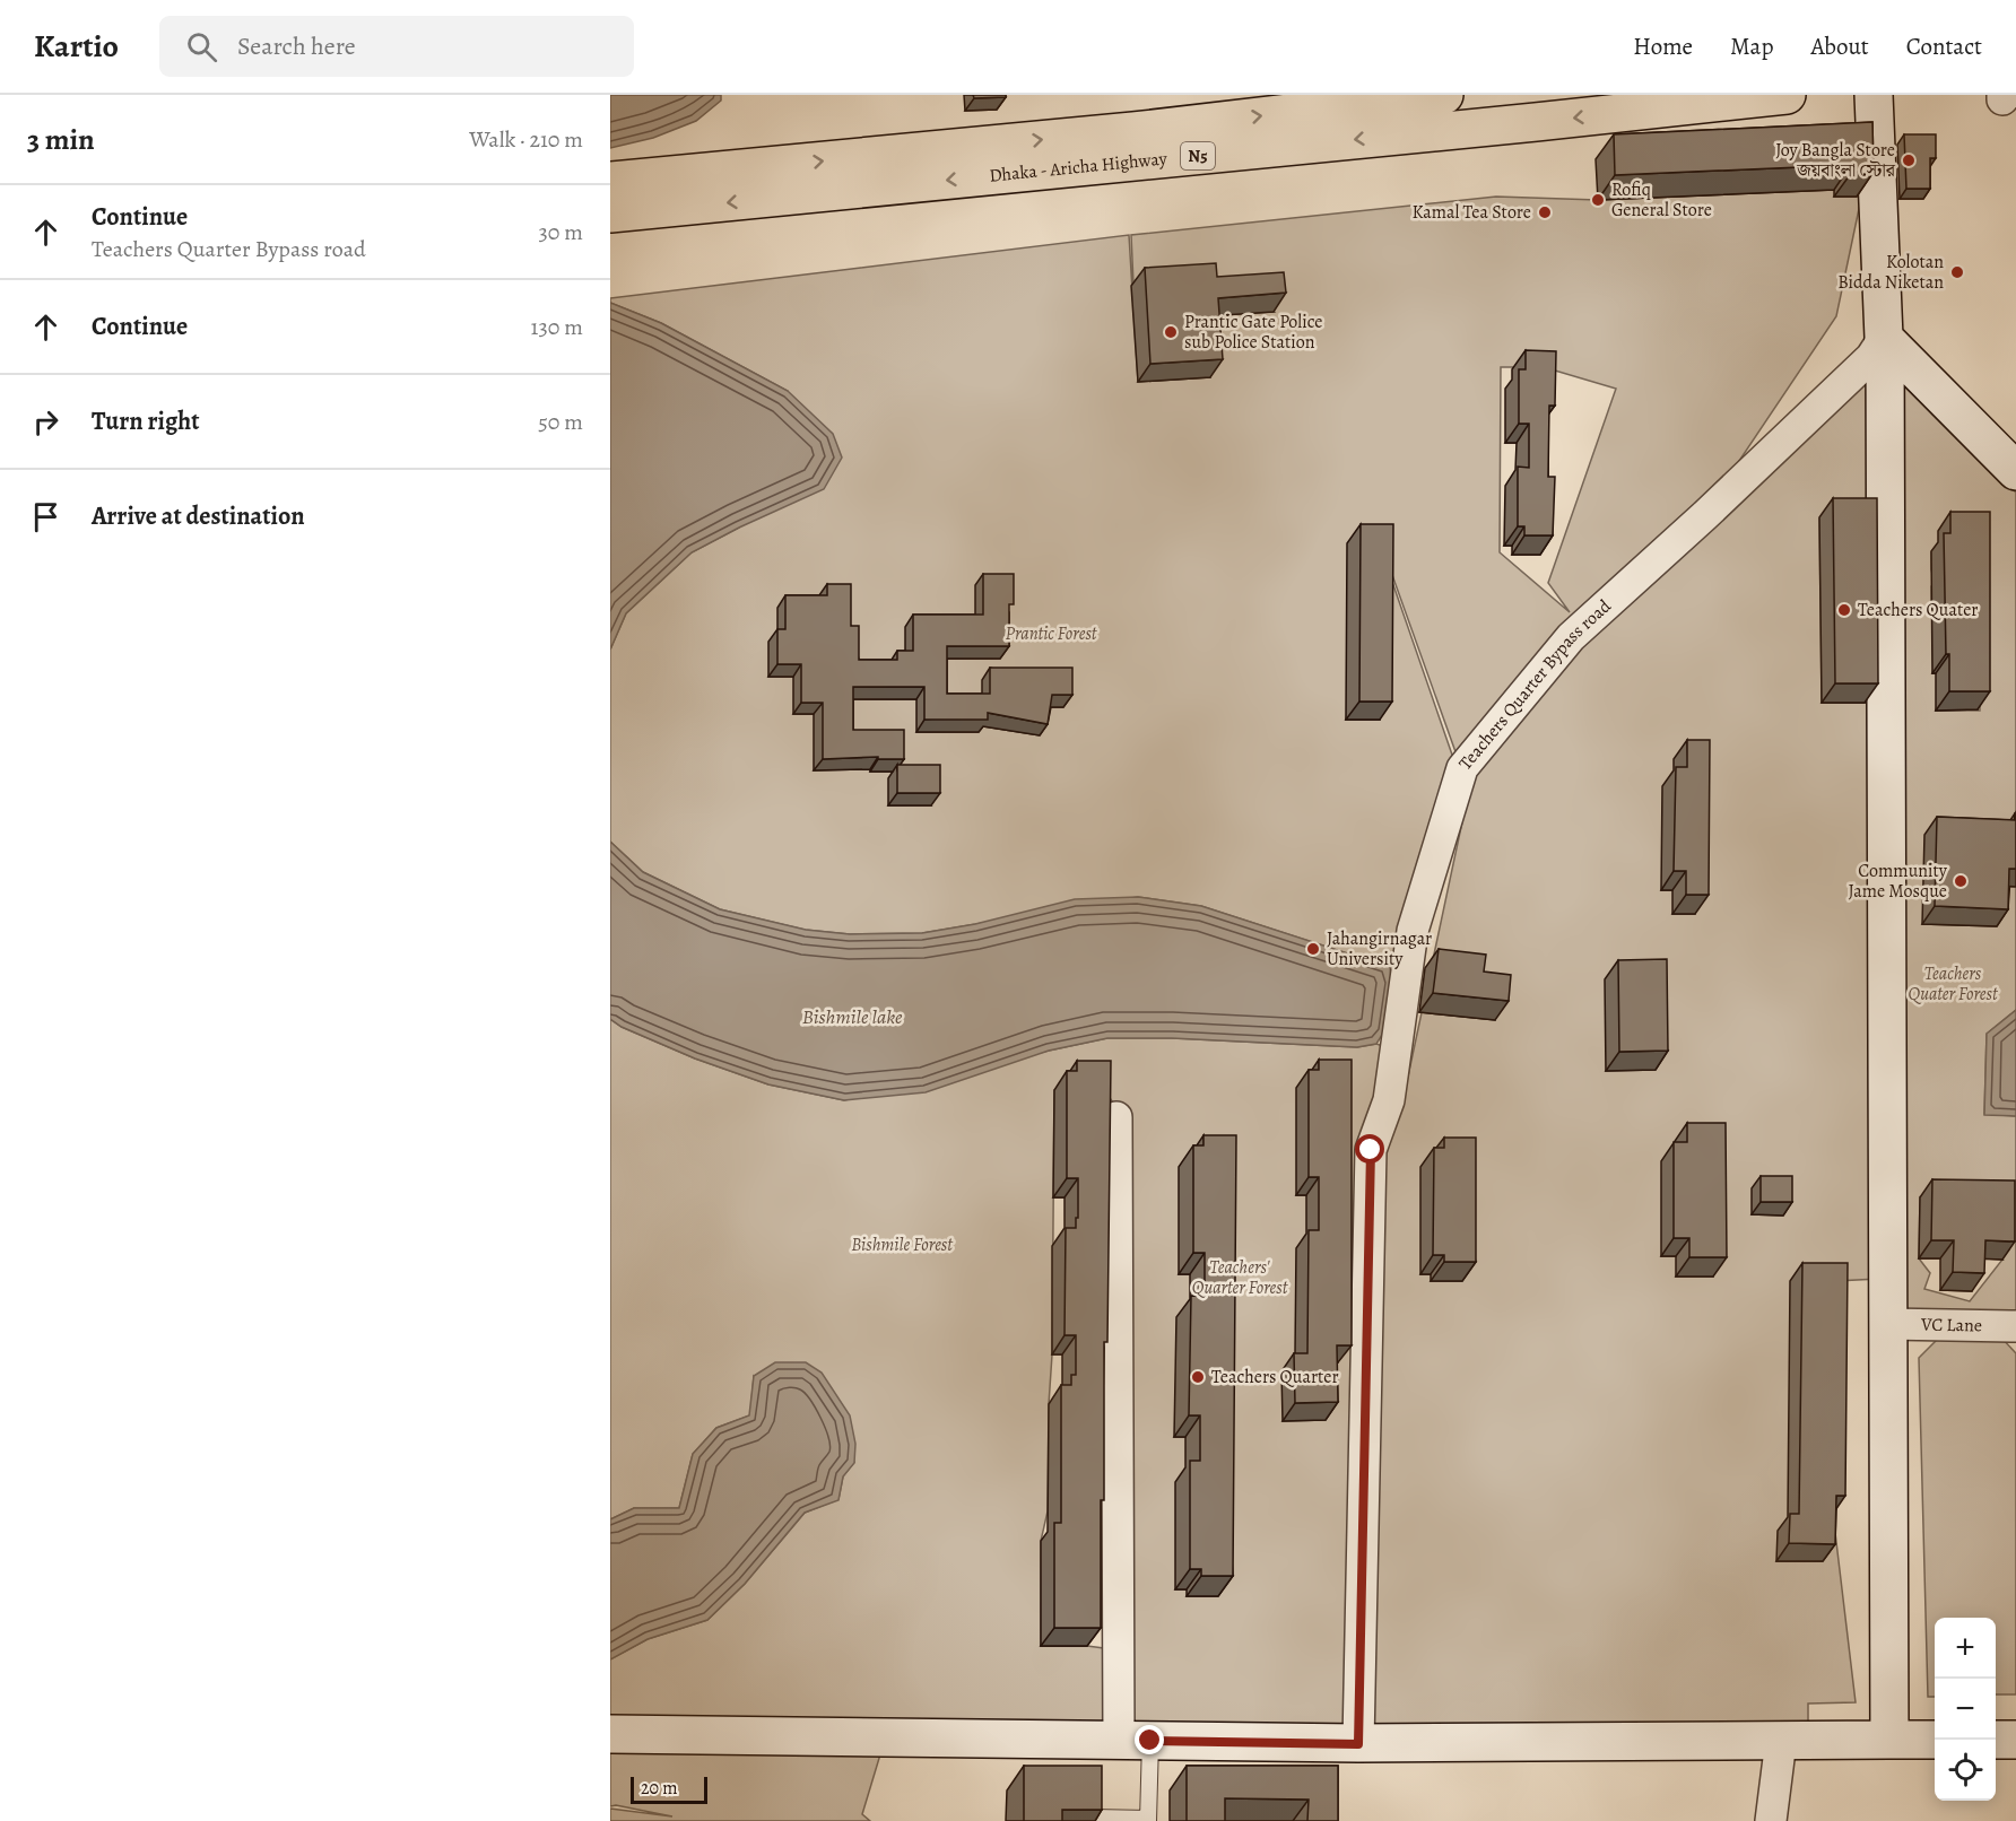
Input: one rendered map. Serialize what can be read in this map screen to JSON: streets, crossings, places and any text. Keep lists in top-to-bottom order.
{
  "streets": {
    "highway": ["N5", "Dhaka - Aricha Highway"],
    "street": ["Teachers Quarter Bypass road", "VC Lane"]
  },
  "water": ["Bishmile lake"],
  "parks": [
    "Prantic Forest",
    "Teachers Quater Forest",
    "Bishmile Forest",
    "Teachers' Quarter Forest"
  ],
  "places": [
    "Joy Bangla Store জয়বাংলা স্টোর",
    "Rofiq General Store",
    "Kamal Tea Store",
    "Kolotan Bidda Niketan",
    "Prantic Gate Police sub Police Station",
    "Teachers Quater",
    "Community Jame Mosque",
    "Jahangirnagar University",
    "Teachers Quarter"
  ],
  "scale_bar": "20 m",
  "page": {
    "header": "Kartio",
    "search": "Search here",
    "nav": [
      "Home",
      "Map",
      "About",
      "Contact"
    ],
    "heading": ["3 min", "Walk · 210 m"],
    "list": [
      ["Continue", "Teachers Quarter Bypass road", "30 m"],
      ["Continue", "130 m"],
      ["Turn right", "50 m"],
      "Arrive at destination"
    ],
    "map_buttons": ["+", "−"],
    "scale": "20 m"
  }
}
